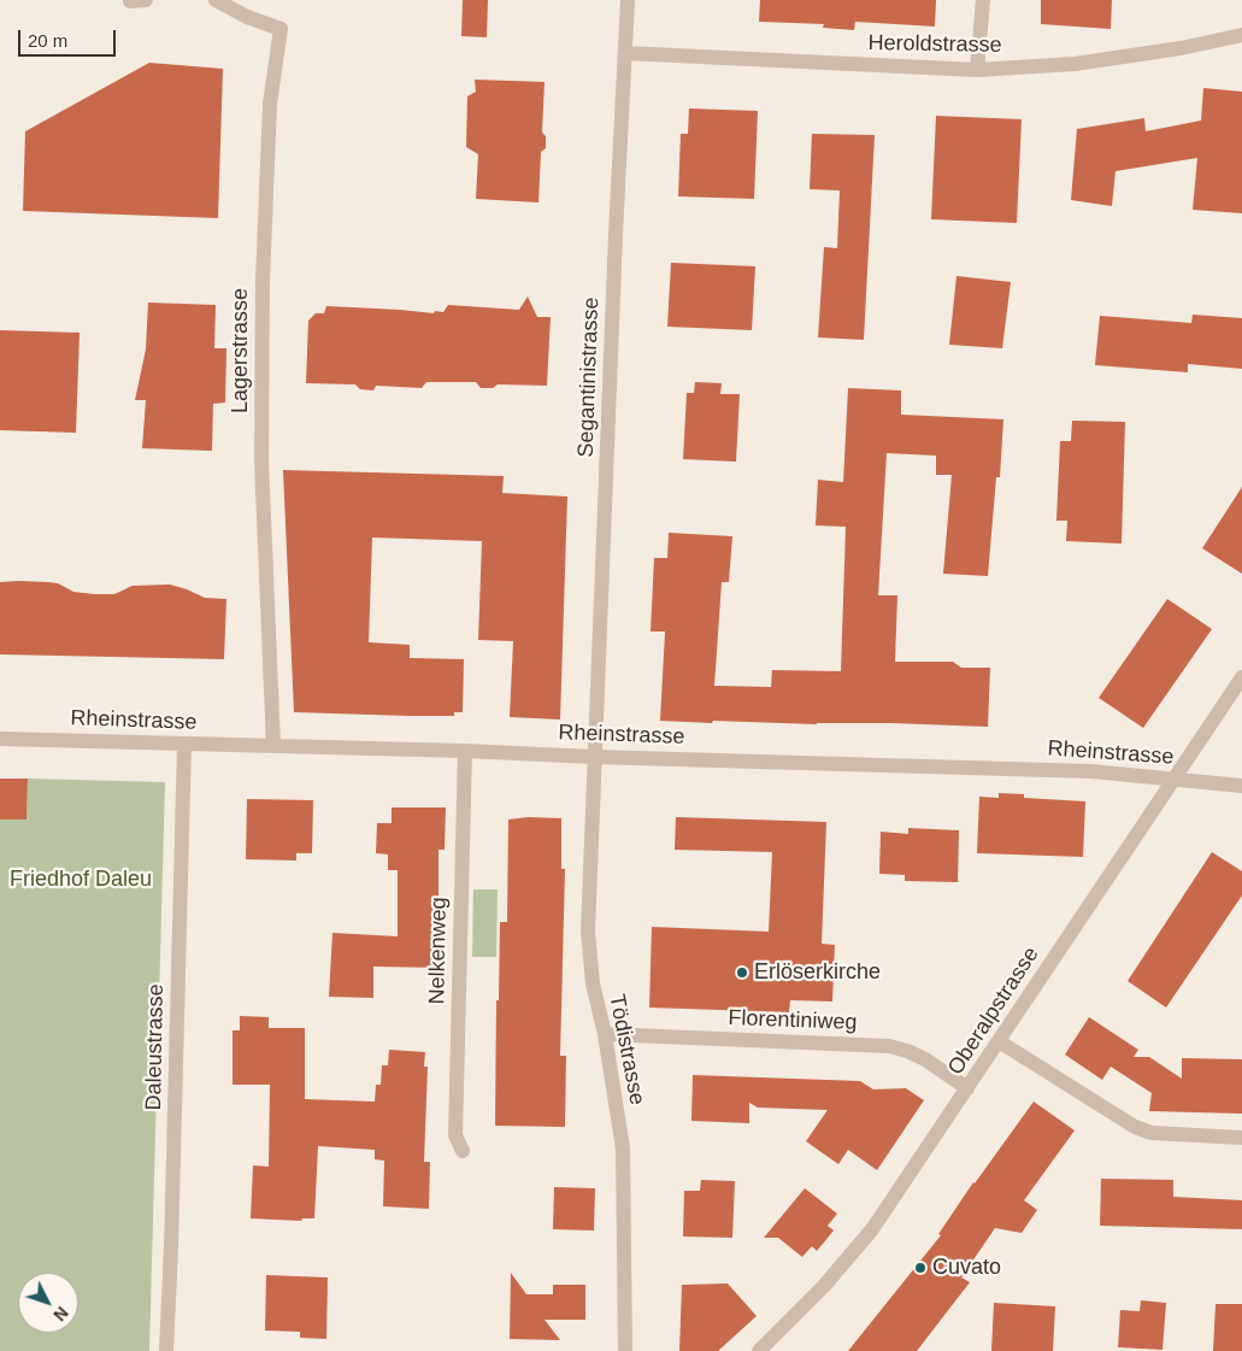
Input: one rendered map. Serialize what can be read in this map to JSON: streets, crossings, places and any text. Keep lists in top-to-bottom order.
{
  "streets": {
    "street": [
      "Heroldstrasse",
      "Lagerstrasse",
      "Segantinistrasse",
      "Rheinstrasse",
      "Nelkenweg",
      "Oberalpstrasse",
      "Florentiniweg",
      "Daleustrasse",
      "Tödistrasse"
    ]
  },
  "crossings": [
    ["Heroldstrasse", "Segantinistrasse"],
    ["Lagerstrasse", "Rheinstrasse"],
    ["Segantinistrasse", "Rheinstrasse"],
    ["Segantinistrasse", "Tödistrasse"],
    ["Rheinstrasse", "Nelkenweg"],
    ["Rheinstrasse", "Oberalpstrasse"],
    ["Rheinstrasse", "Daleustrasse"],
    ["Rheinstrasse", "Tödistrasse"],
    ["Oberalpstrasse", "Florentiniweg"],
    ["Florentiniweg", "Tödistrasse"]
  ],
  "parks": ["Friedhof Daleu"],
  "places": ["Erlöserkirche", "Cuvato"],
  "scale_bar": "20 m",
  "north": "bottom right"
}
